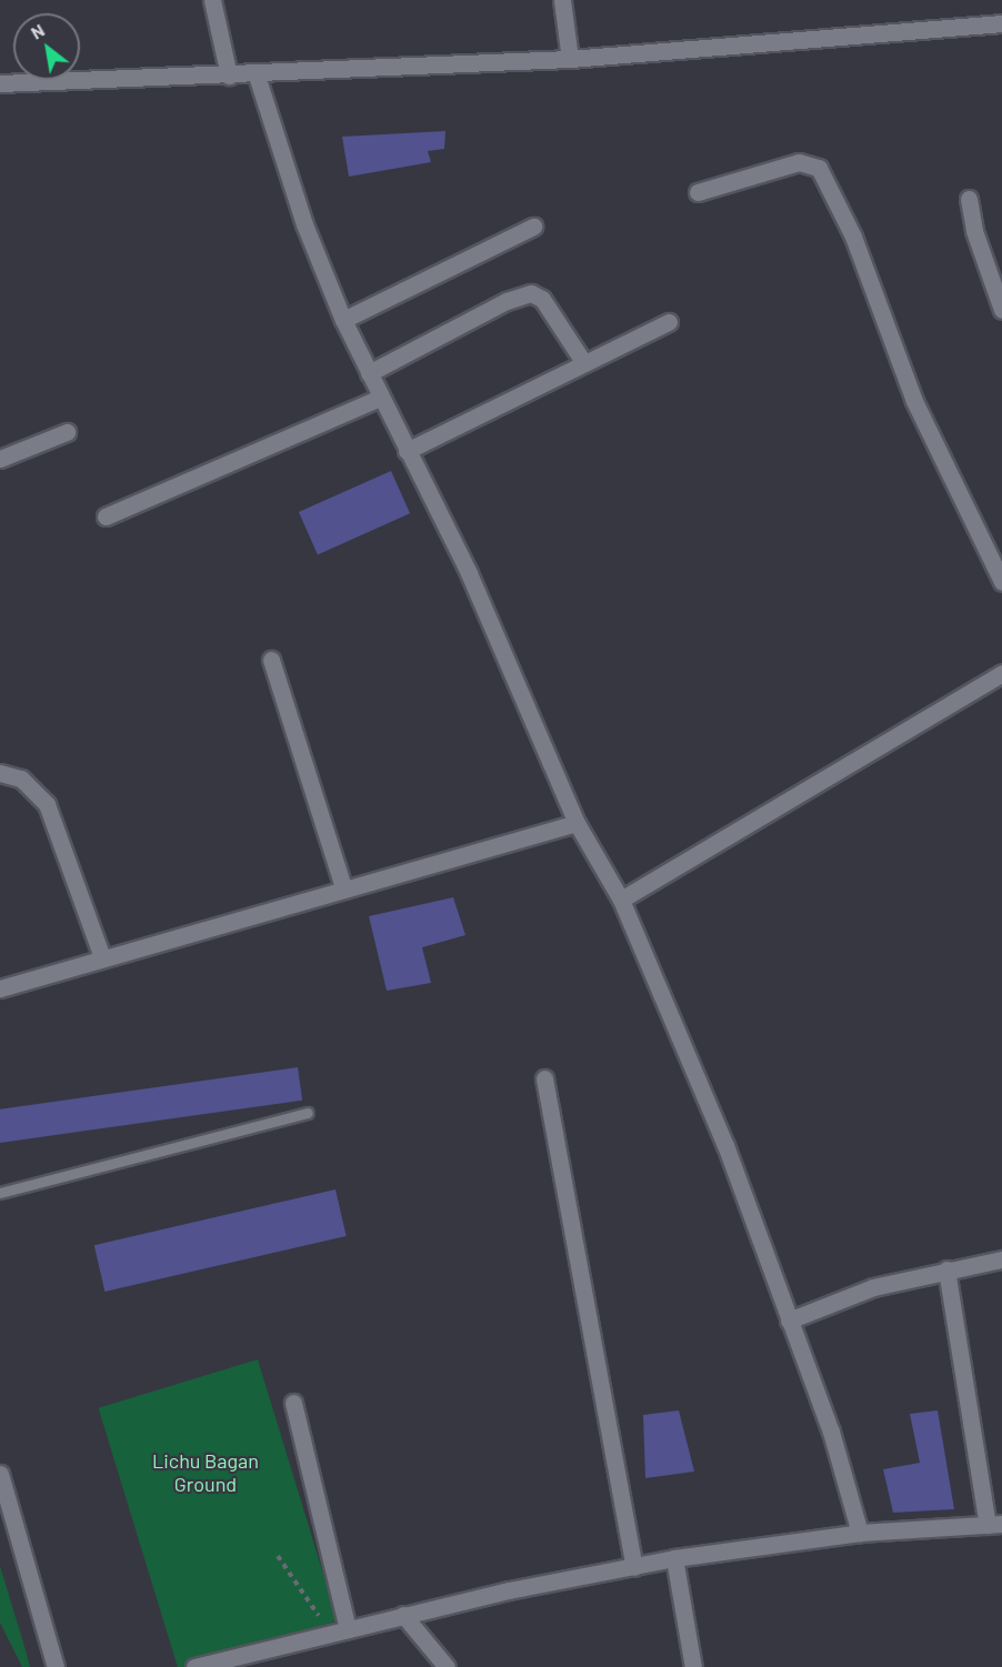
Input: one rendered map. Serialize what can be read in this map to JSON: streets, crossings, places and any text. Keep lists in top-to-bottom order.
{
  "parks": ["Lichu Bagan Ground"],
  "north": "top left"
}
